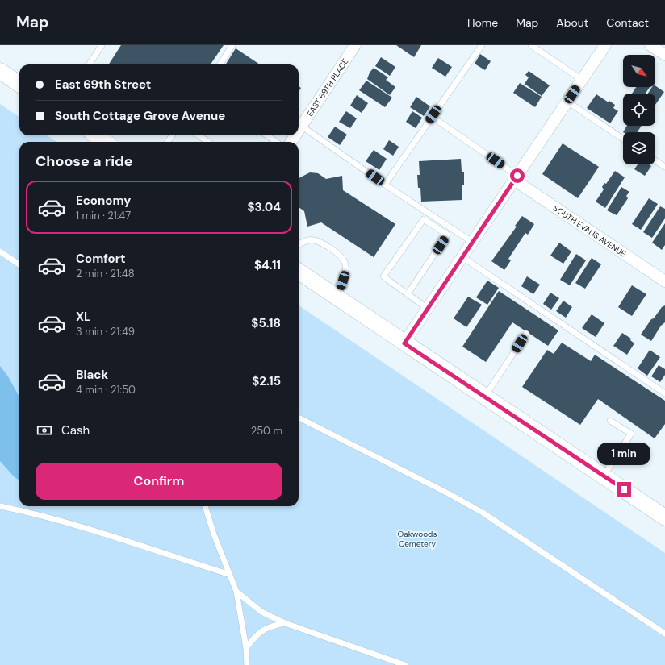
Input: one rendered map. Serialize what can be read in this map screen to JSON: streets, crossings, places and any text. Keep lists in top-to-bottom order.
{
  "streets": {
    "street": ["EAST 69TH PLACE", "SOUTH EVANS AVENUE"]
  },
  "parks": ["Oakwoods Cemetery"],
  "north": "bottom right",
  "page": {
    "header": "Map",
    "nav": [
      "Home",
      "Map",
      "About",
      "Contact"
    ],
    "banner": ["East 69th Street", "South Cottage Grove Avenue"],
    "heading": "Choose a ride",
    "list": [
      {
        "name": "Economy",
        "note": "1 min · 21:47",
        "value": "$3.04"
      },
      {
        "name": "Comfort",
        "note": "2 min · 21:48",
        "value": "$4.11"
      },
      {
        "name": "XL",
        "note": "3 min · 21:49",
        "value": "$5.18"
      },
      {
        "name": "Black",
        "note": "4 min · 21:50",
        "value": "$2.15"
      }
    ],
    "pay": ["Cash", "250 m"],
    "bubble": "1 min",
    "buttons": "Confirm"
  }
}
